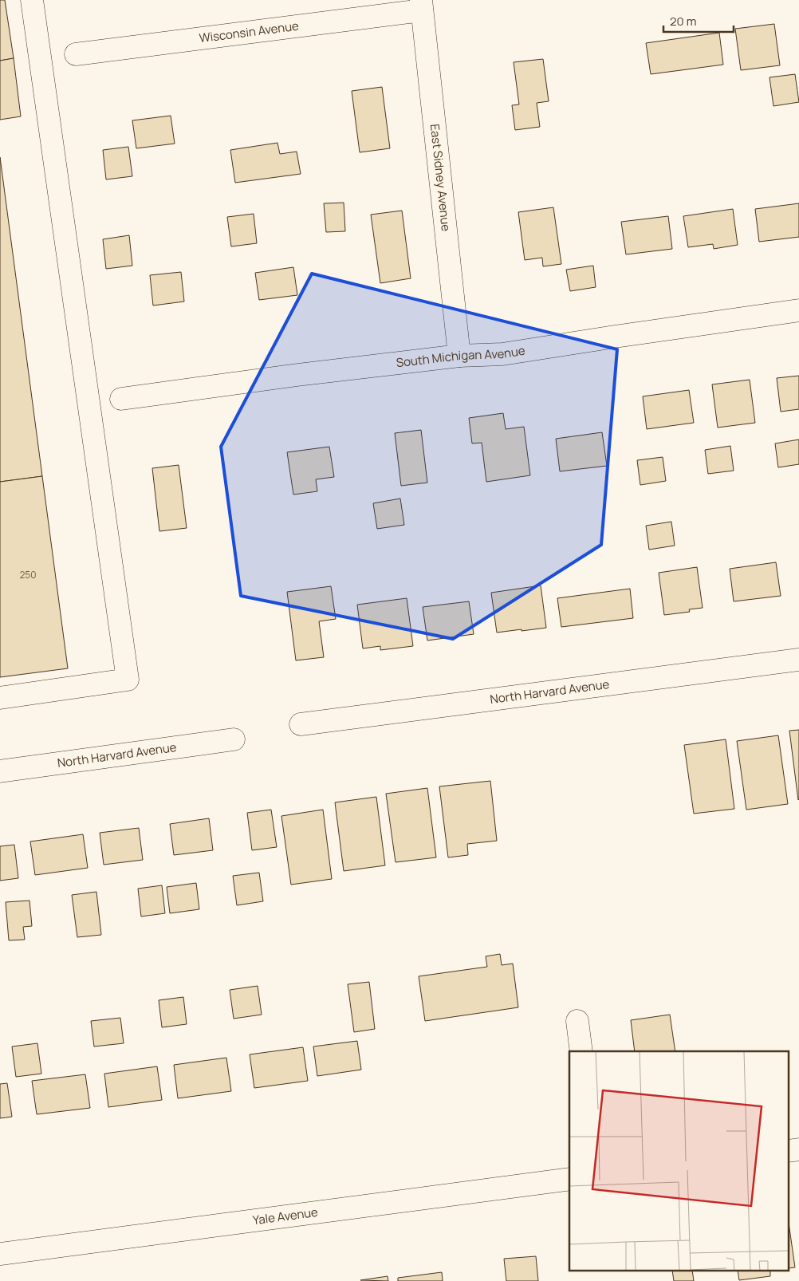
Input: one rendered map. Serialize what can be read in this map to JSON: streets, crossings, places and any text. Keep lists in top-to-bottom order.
{
  "streets": {
    "street": [
      "Wisconsin Avenue",
      "East Sidney Avenue",
      "South Michigan Avenue",
      "North Harvard Avenue",
      "Yale Avenue"
    ]
  },
  "crossings": [
    ["Wisconsin Avenue", "East Sidney Avenue"],
    ["East Sidney Avenue", "South Michigan Avenue"]
  ],
  "house_numbers": ["250"],
  "scale_bar": "20 m"
}
